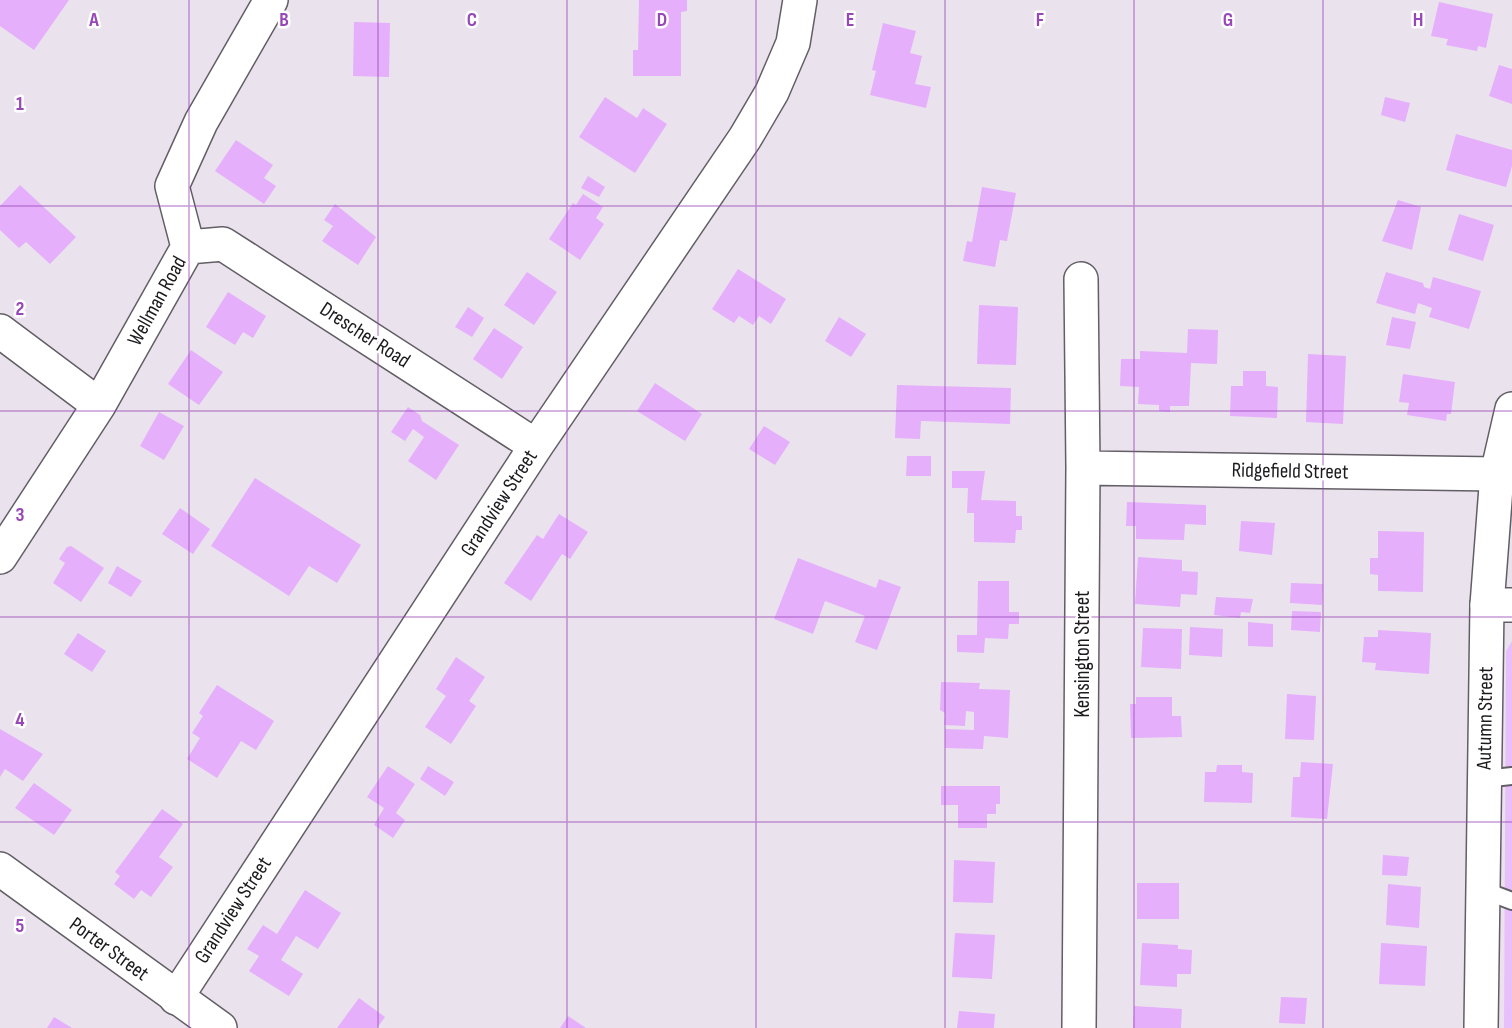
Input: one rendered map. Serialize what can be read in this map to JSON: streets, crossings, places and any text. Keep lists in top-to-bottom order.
{
  "streets": {
    "street": [
      "Wellman Road",
      "Drescher Road",
      "Ridgefield Street",
      "Grandview Street",
      "Kensington Street",
      "Autumn Street",
      "Porter Street"
    ]
  },
  "crossings": [
    ["Wellman Road", "Drescher Road"],
    ["Drescher Road", "Grandview Street"],
    ["Ridgefield Street", "Kensington Street"],
    ["Ridgefield Street", "Autumn Street"],
    ["Grandview Street", "Porter Street"]
  ],
  "grid": {
    "columns": [
      "A",
      "B",
      "C",
      "D",
      "E",
      "F",
      "G",
      "H"
    ],
    "rows": [
      "1",
      "2",
      "3",
      "4",
      "5"
    ]
  }
}
